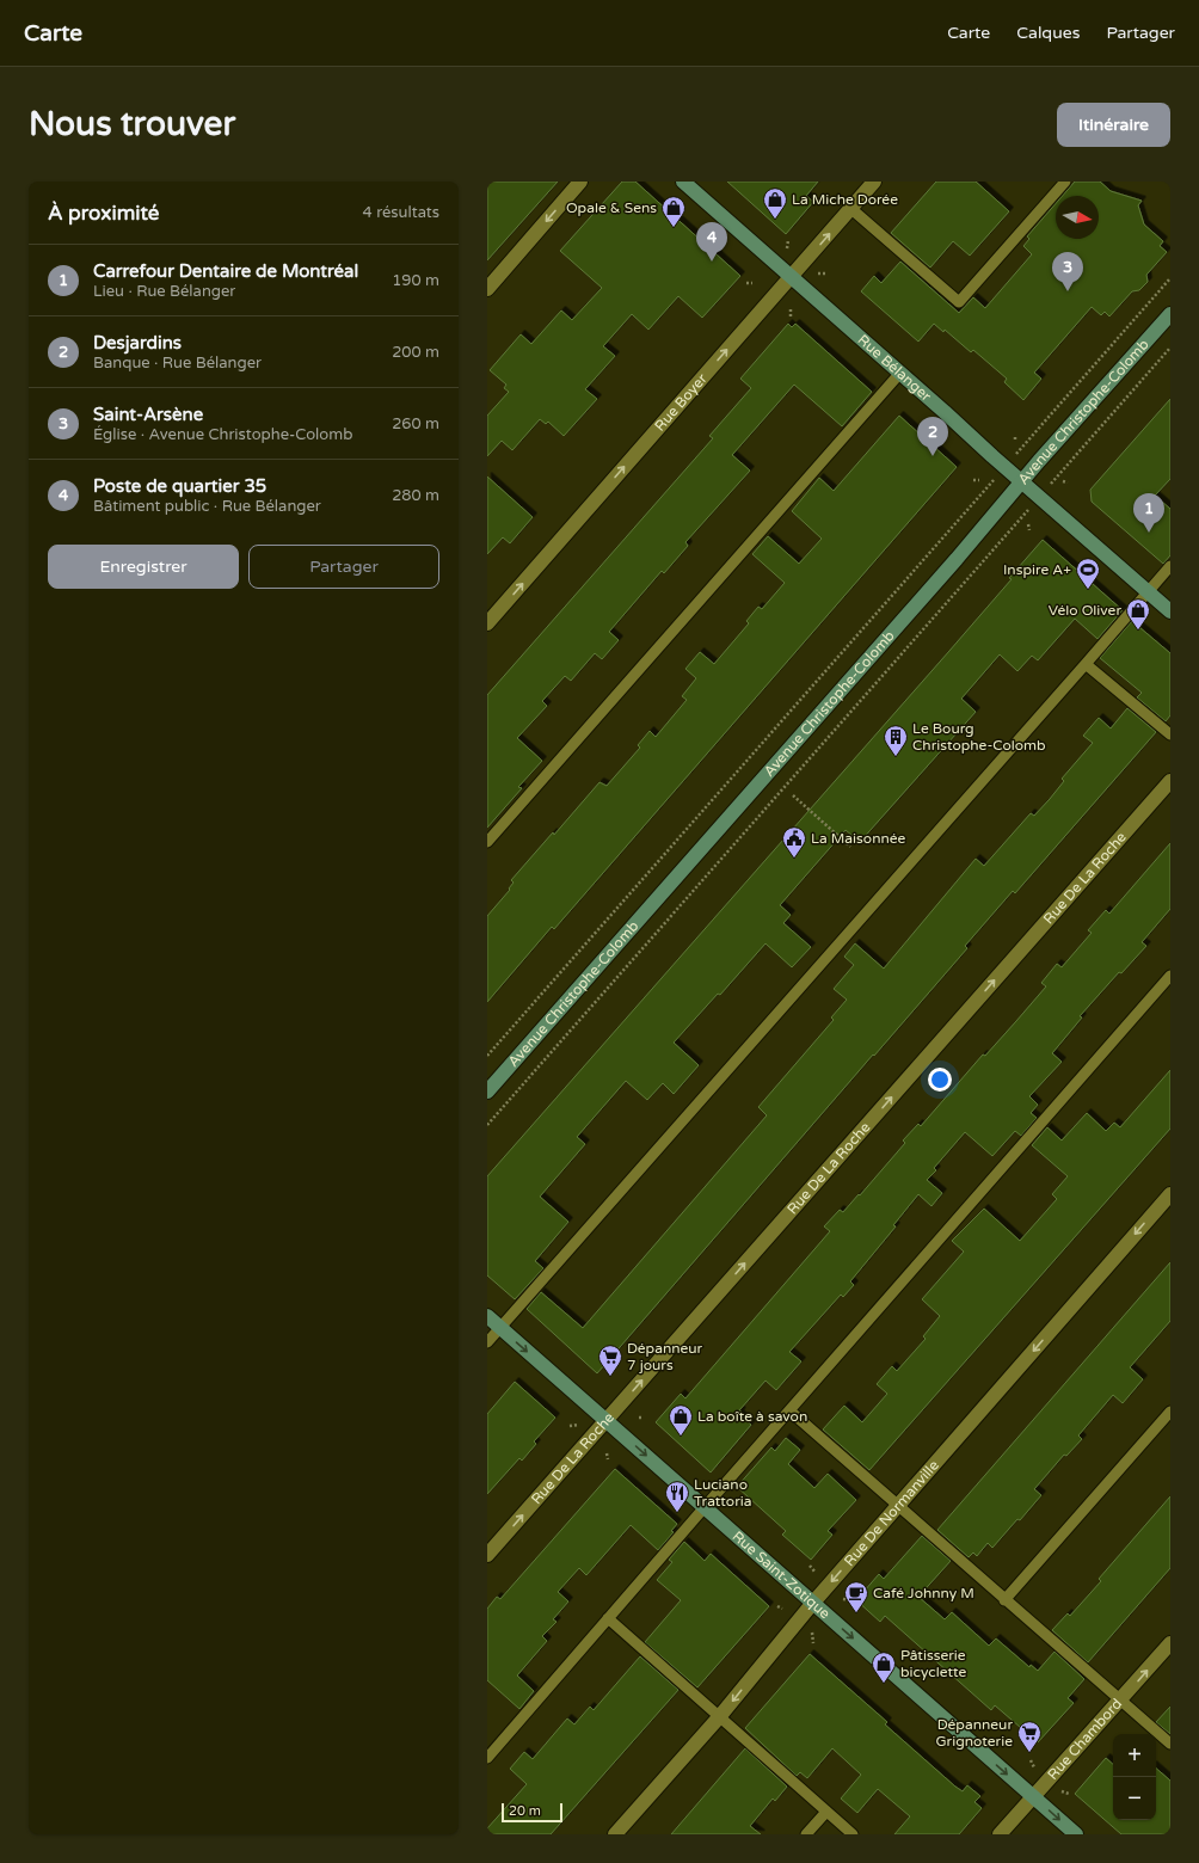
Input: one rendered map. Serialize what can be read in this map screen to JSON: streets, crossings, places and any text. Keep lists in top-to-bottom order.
{
  "streets": {
    "street": [
      "Rue Bélanger",
      "Rue Boyer",
      "Avenue Christophe-Colomb",
      "Rue De La Roche",
      "Rue De Normanville",
      "Rue Saint-Zotique",
      "Rue Chambord"
    ]
  },
  "crossings": [
    ["Rue Bélanger", "Rue Boyer"],
    ["Rue Bélanger", "Avenue Christophe-Colomb"],
    ["Rue De La Roche", "Rue Saint-Zotique"],
    ["Rue De Normanville", "Rue Saint-Zotique"],
    ["Rue Saint-Zotique", "Rue Chambord"]
  ],
  "one_way": [
    "Rue Boyer",
    "Rue De La Roche",
    "Rue De Normanville",
    "Rue Saint-Zotique"
  ],
  "places": {
    "shop": [
      "La Miche Dorée",
      "Opale & Sens",
      "Vélo Oliver",
      "La boîte à savon",
      "Pâtisserie bicyclette"
    ],
    "sports": ["Inspire A+"],
    "building": ["Le Bourg Christophe-Colomb"],
    "public building": ["La Maisonnée"],
    "supermarket": ["Dépanneur 7 jours", "Dépanneur Grignoterie"],
    "restaurant": ["Luciano Trattoria"],
    "cafe": ["Café Johnny M"]
  },
  "scale_bar": "20 m",
  "north": "right",
  "page": {
    "header": "Carte",
    "nav": ["Carte", "Calques", "Partager"],
    "buttons": [
      "Itinéraire",
      ["Enregistrer", "Partager"]
    ],
    "title": "Nous trouver",
    "heading": ["À proximité", "4 résultats"],
    "pins": [
      "4",
      "3",
      "2",
      "1"
    ],
    "list": [
      {
        "mark": "1",
        "name": "Carrefour Dentaire de Montréal",
        "note": "Lieu · Rue Bélanger",
        "value": "190 m"
      },
      {
        "mark": "2",
        "name": "Desjardins",
        "note": "Banque · Rue Bélanger",
        "value": "200 m"
      },
      {
        "mark": "3",
        "name": "Saint-Arsène",
        "note": "Église · Avenue Christophe-Colomb",
        "value": "260 m"
      },
      {
        "mark": "4",
        "name": "Poste de quartier 35",
        "note": "Bâtiment public · Rue Bélanger",
        "value": "280 m"
      }
    ],
    "map_buttons": ["+", "−"],
    "scale": "20 m"
  }
}
